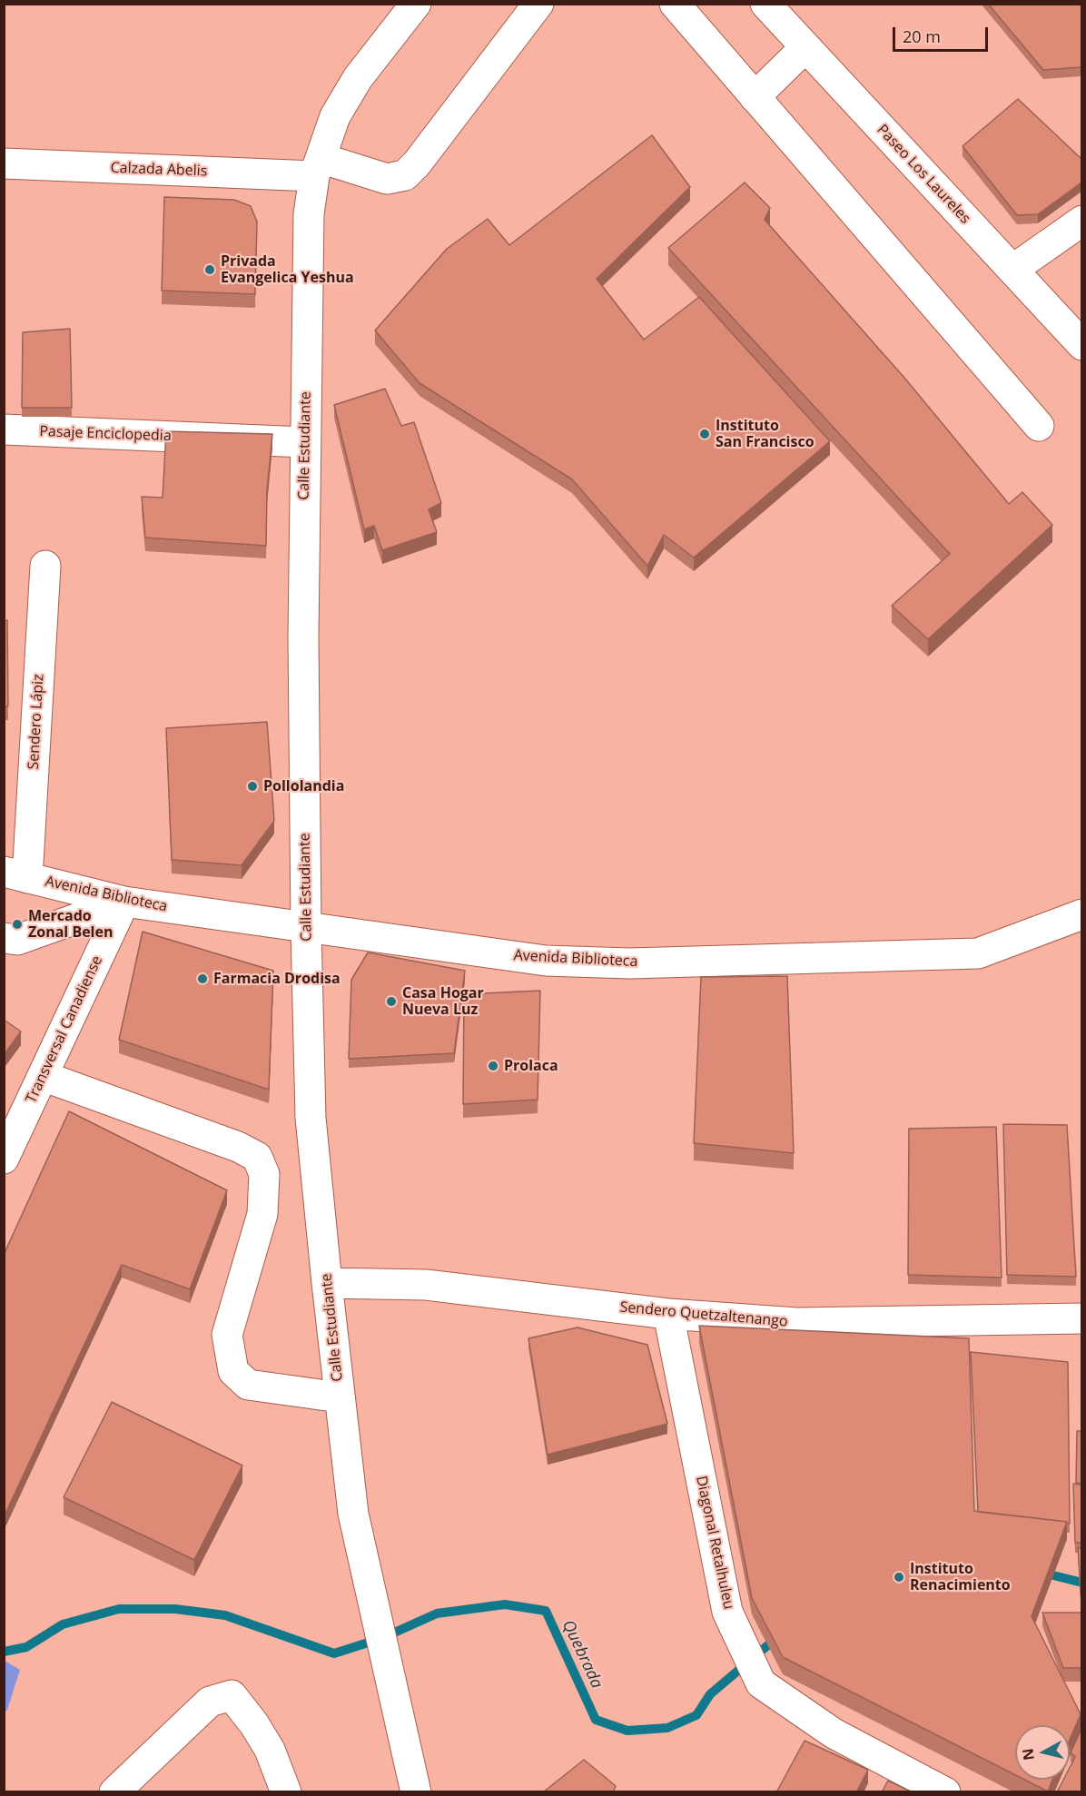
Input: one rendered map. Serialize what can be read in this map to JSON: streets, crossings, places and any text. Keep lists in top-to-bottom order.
{
  "streets": {
    "street": [
      "Calzada Abelis",
      "Paseo Los Laureles",
      "Pasaje Enciclopedia",
      "Calle Estudiante",
      "Sendero Lápiz",
      "Avenida Biblioteca",
      "Transversal Canadiense",
      "Sendero Quetzaltenango",
      "Diagonal Retalhuleu"
    ]
  },
  "crossings": [
    ["Calzada Abelis", "Calle Estudiante"],
    ["Pasaje Enciclopedia", "Calle Estudiante"],
    ["Calle Estudiante", "Avenida Biblioteca"],
    ["Calle Estudiante", "Sendero Quetzaltenango"],
    ["Sendero Lápiz", "Avenida Biblioteca"],
    ["Avenida Biblioteca", "Transversal Canadiense"],
    ["Sendero Quetzaltenango", "Diagonal Retalhuleu"]
  ],
  "water": ["Quebrada"],
  "places": [
    "Privada Evangelica Yeshua",
    "Instituto San Francisco",
    "Pollolandia",
    "Mercado Zonal Belen",
    "Farmacia Drodisa",
    "Casa Hogar Nueva Luz",
    "Prolaca",
    "Instituto Renacimiento"
  ],
  "scale_bar": "20 m",
  "north": "left"
}
